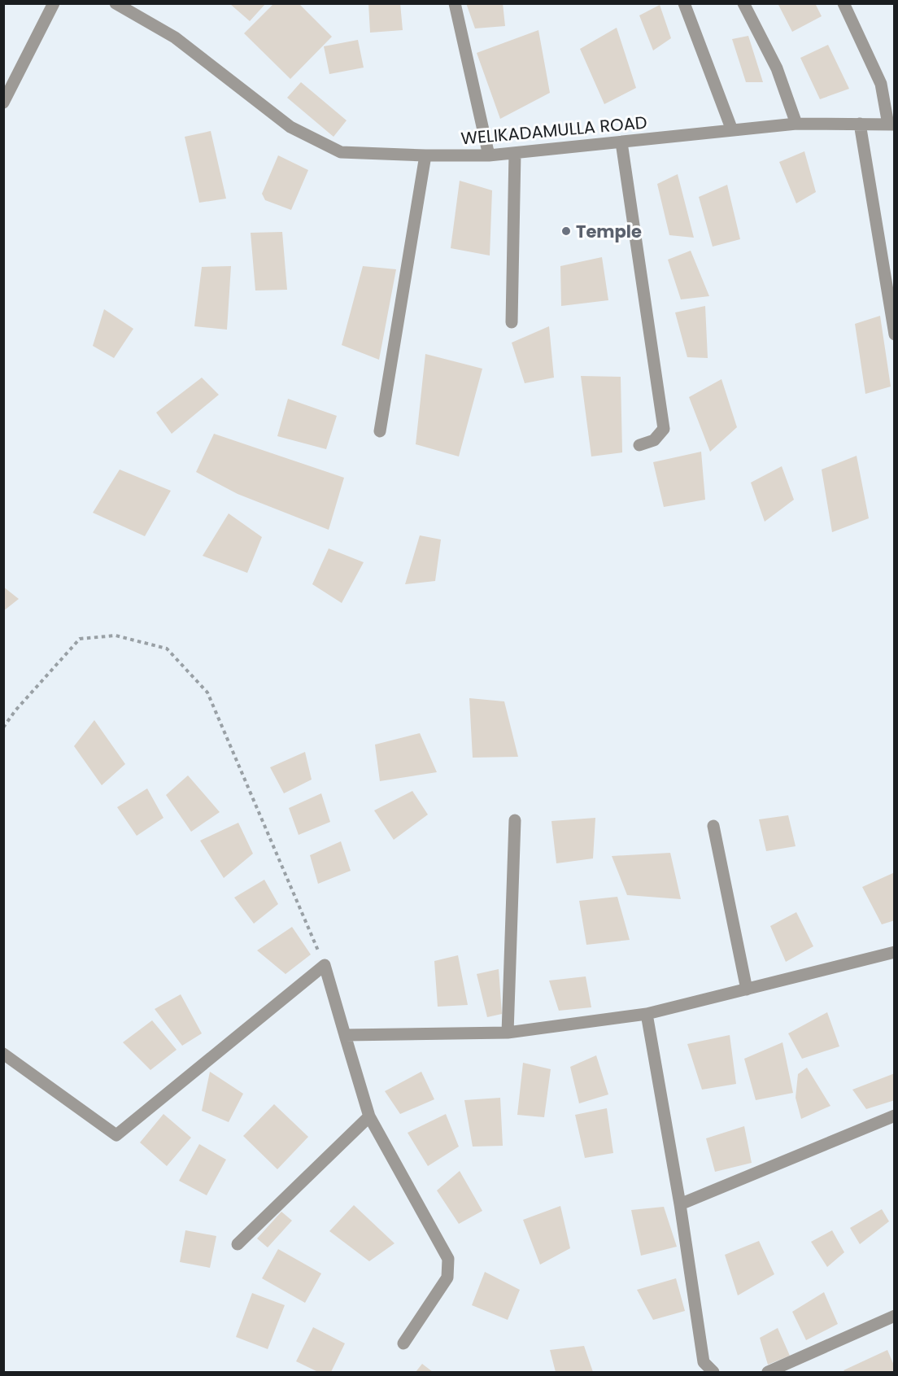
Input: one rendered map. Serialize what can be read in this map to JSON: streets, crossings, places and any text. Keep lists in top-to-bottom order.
{
  "streets": {
    "street": ["WELIKADAMULLA ROAD"]
  },
  "places": ["Temple"]
}
